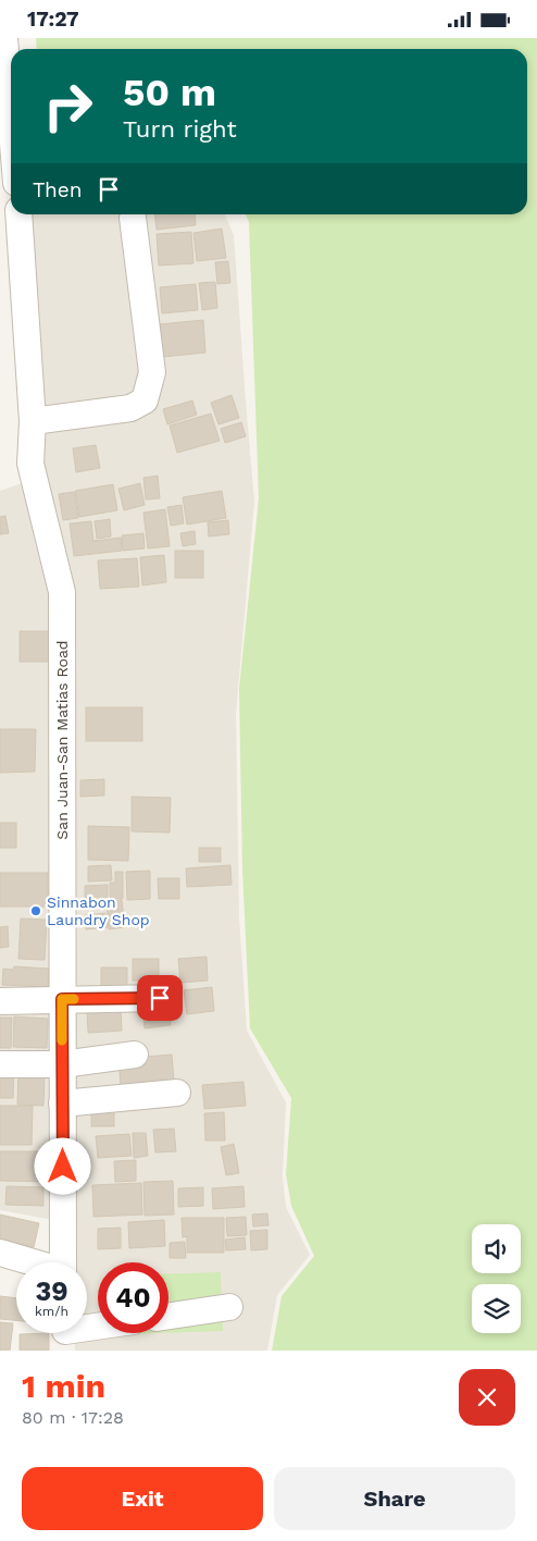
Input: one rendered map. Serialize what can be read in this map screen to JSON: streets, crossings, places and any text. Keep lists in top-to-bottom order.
{
  "streets": {
    "street": ["San Juan-San Matias Road"]
  },
  "places": ["Sinnabon Laundry Shop"],
  "page": {
    "status": "17:27",
    "turn": ["50 m", "Turn right"],
    "then": "Then",
    "speed": "39 km/h",
    "limit": "40",
    "heading": ["1 min", "80 m · 17:28"],
    "buttons": ["Exit", "Share"]
  }
}
